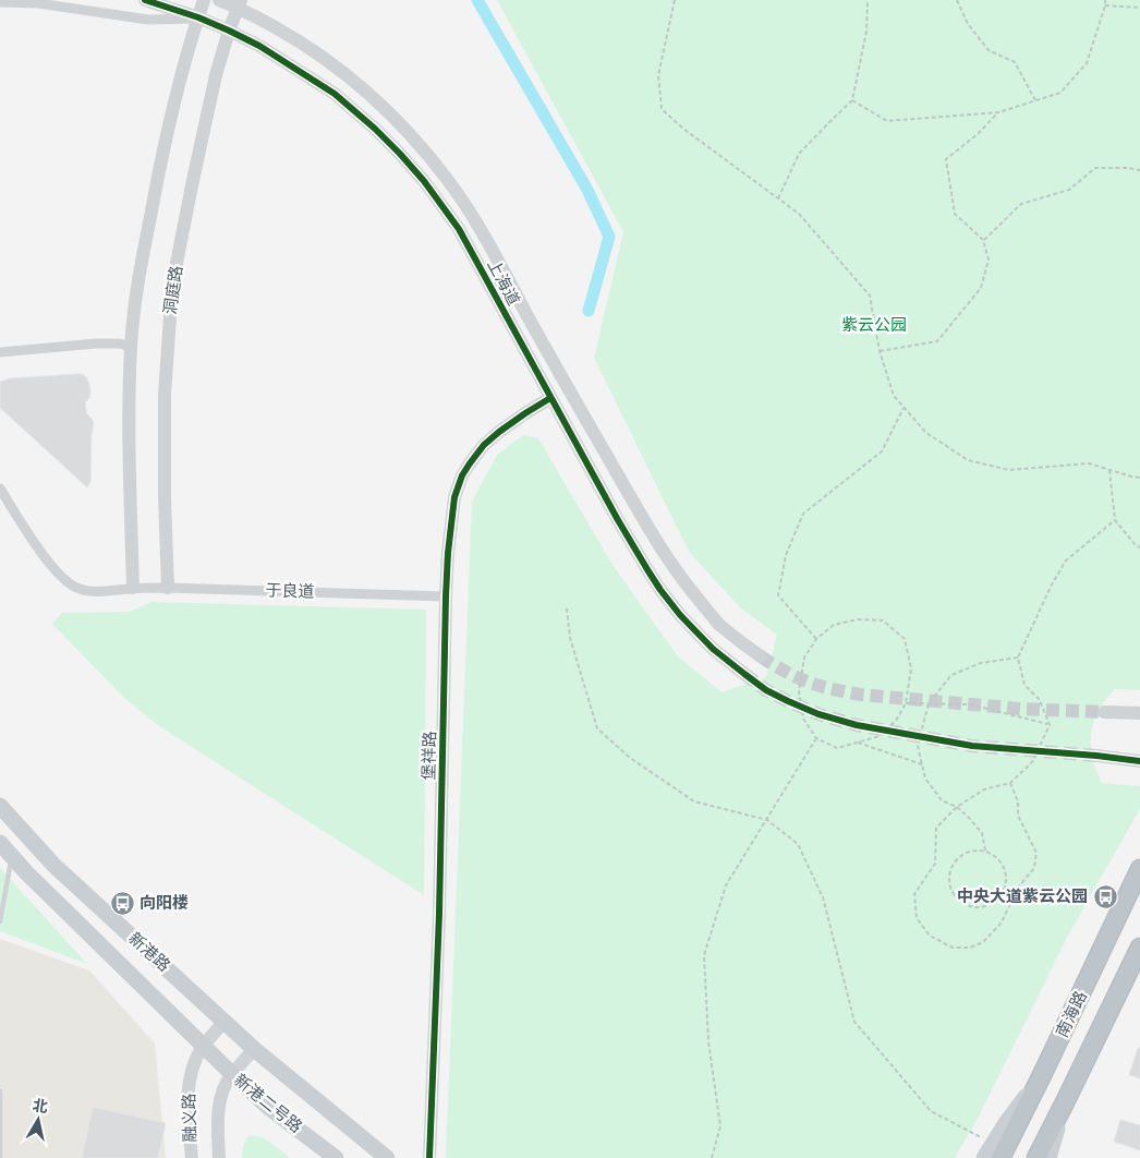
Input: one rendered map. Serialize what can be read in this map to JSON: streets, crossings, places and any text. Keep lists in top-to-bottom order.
{
  "streets": {
    "highway": ["南海路"],
    "main road": ["新港路", "新港二号路"],
    "street": [
      "上海道",
      "洞庭路",
      "于良道",
      "堡祥路",
      "融义路"
    ]
  },
  "crossings": [
    ["上海道", "洞庭路"],
    ["上海道", "堡祥路"],
    ["洞庭路", "于良道"],
    ["于良道", "堡祥路"],
    ["新港路", "新港二号路"],
    ["新港路", "融义路"],
    ["新港二号路", "融义路"]
  ],
  "parks": ["紫云公园"],
  "places": {
    "bus stop": ["中央大道紫云公园", "向阳楼"]
  },
  "north": "top"
}
